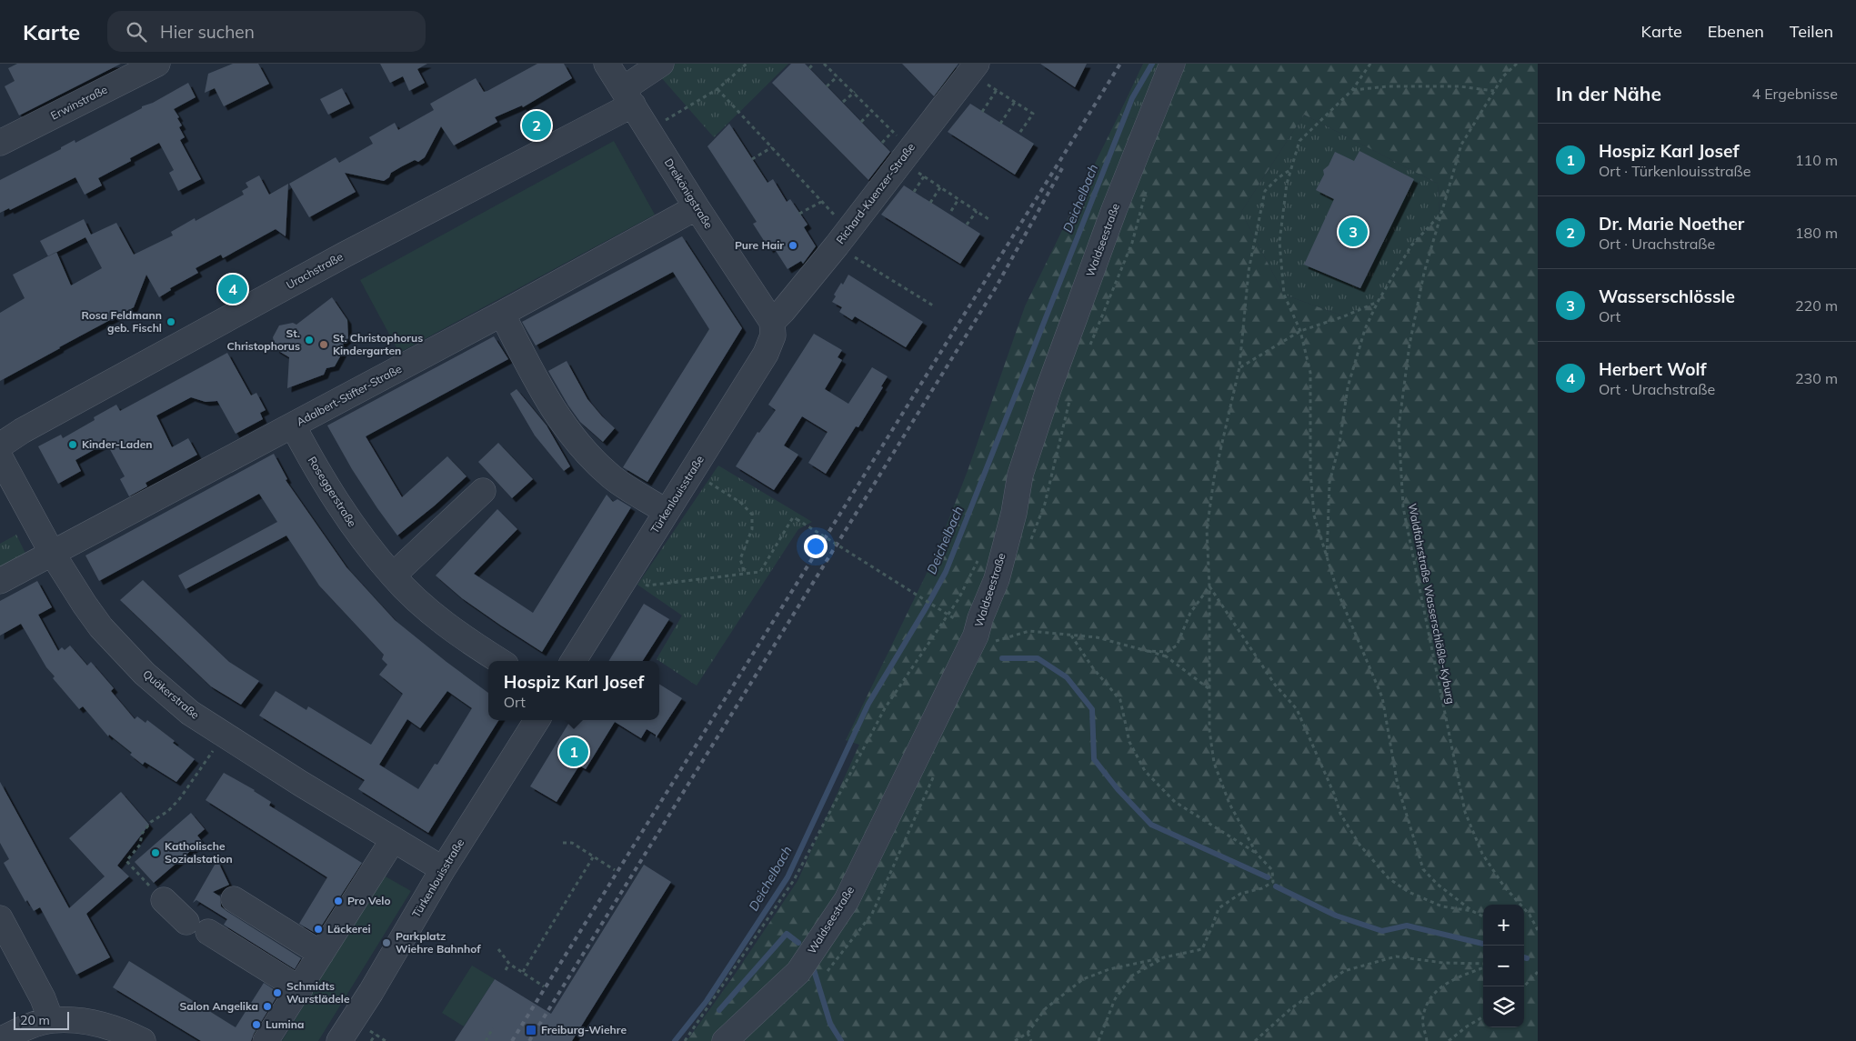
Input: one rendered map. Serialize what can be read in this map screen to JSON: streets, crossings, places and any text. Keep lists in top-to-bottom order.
{
  "streets": {
    "street": [
      "Erwinstraße",
      "Dreikönigstraße",
      "Richard-Kuenzer-Straße",
      "Waldseestraße",
      "Urachstraße",
      "Adalbert-Stifter-Straße",
      "Roseggerstraße",
      "Türkenlouisstraße",
      "Quäkerstraße"
    ],
    "path": ["Waldfahrstraße Wasserschlößle-Kyburg"]
  },
  "crossings": [
    ["Dreikönigstraße", "Richard-Kuenzer-Straße"],
    ["Dreikönigstraße", "Urachstraße"],
    ["Dreikönigstraße", "Adalbert-Stifter-Straße"],
    ["Dreikönigstraße", "Türkenlouisstraße"],
    ["Richard-Kuenzer-Straße", "Türkenlouisstraße"],
    ["Adalbert-Stifter-Straße", "Roseggerstraße"],
    ["Adalbert-Stifter-Straße", "Quäkerstraße"],
    ["Türkenlouisstraße", "Quäkerstraße"]
  ],
  "water": ["Deichelbach"],
  "places": {
    "other": [
      "Pure Hair",
      "Rosa Feldmann geb. Fischl",
      "St. Christophorus",
      "St. Christophorus Kindergarten",
      "Kinder-Laden",
      "Katholische Sozialstation",
      "Pro Velo",
      "Läckerei",
      "Parkplatz Wiehre Bahnhof",
      "Schmidts Wurstlädele",
      "Salon Angelika",
      "Lumina"
    ],
    "transit": ["Freiburg-Wiehre"]
  },
  "scale_bar": "20 m",
  "page": {
    "header": "Karte",
    "search": "Hier suchen",
    "nav": ["Karte", "Ebenen", "Teilen"],
    "heading": ["In der Nähe", "4 Ergebnisse"],
    "pins": [
      "2",
      "3",
      "4",
      "1"
    ],
    "list": [
      {
        "mark": "1",
        "name": "Hospiz Karl Josef",
        "note": "Ort · Türkenlouisstraße",
        "value": "110 m"
      },
      {
        "mark": "2",
        "name": "Dr. Marie Noether",
        "note": "Ort · Urachstraße",
        "value": "180 m"
      },
      {
        "mark": "3",
        "name": "Wasserschlössle",
        "note": "Ort",
        "value": "220 m"
      },
      {
        "mark": "4",
        "name": "Herbert Wolf",
        "note": "Ort · Urachstraße",
        "value": "230 m"
      }
    ],
    "popup": ["Hospiz Karl Josef", "Ort"],
    "map_buttons": ["+", "−"],
    "scale": "20 m"
  }
}
